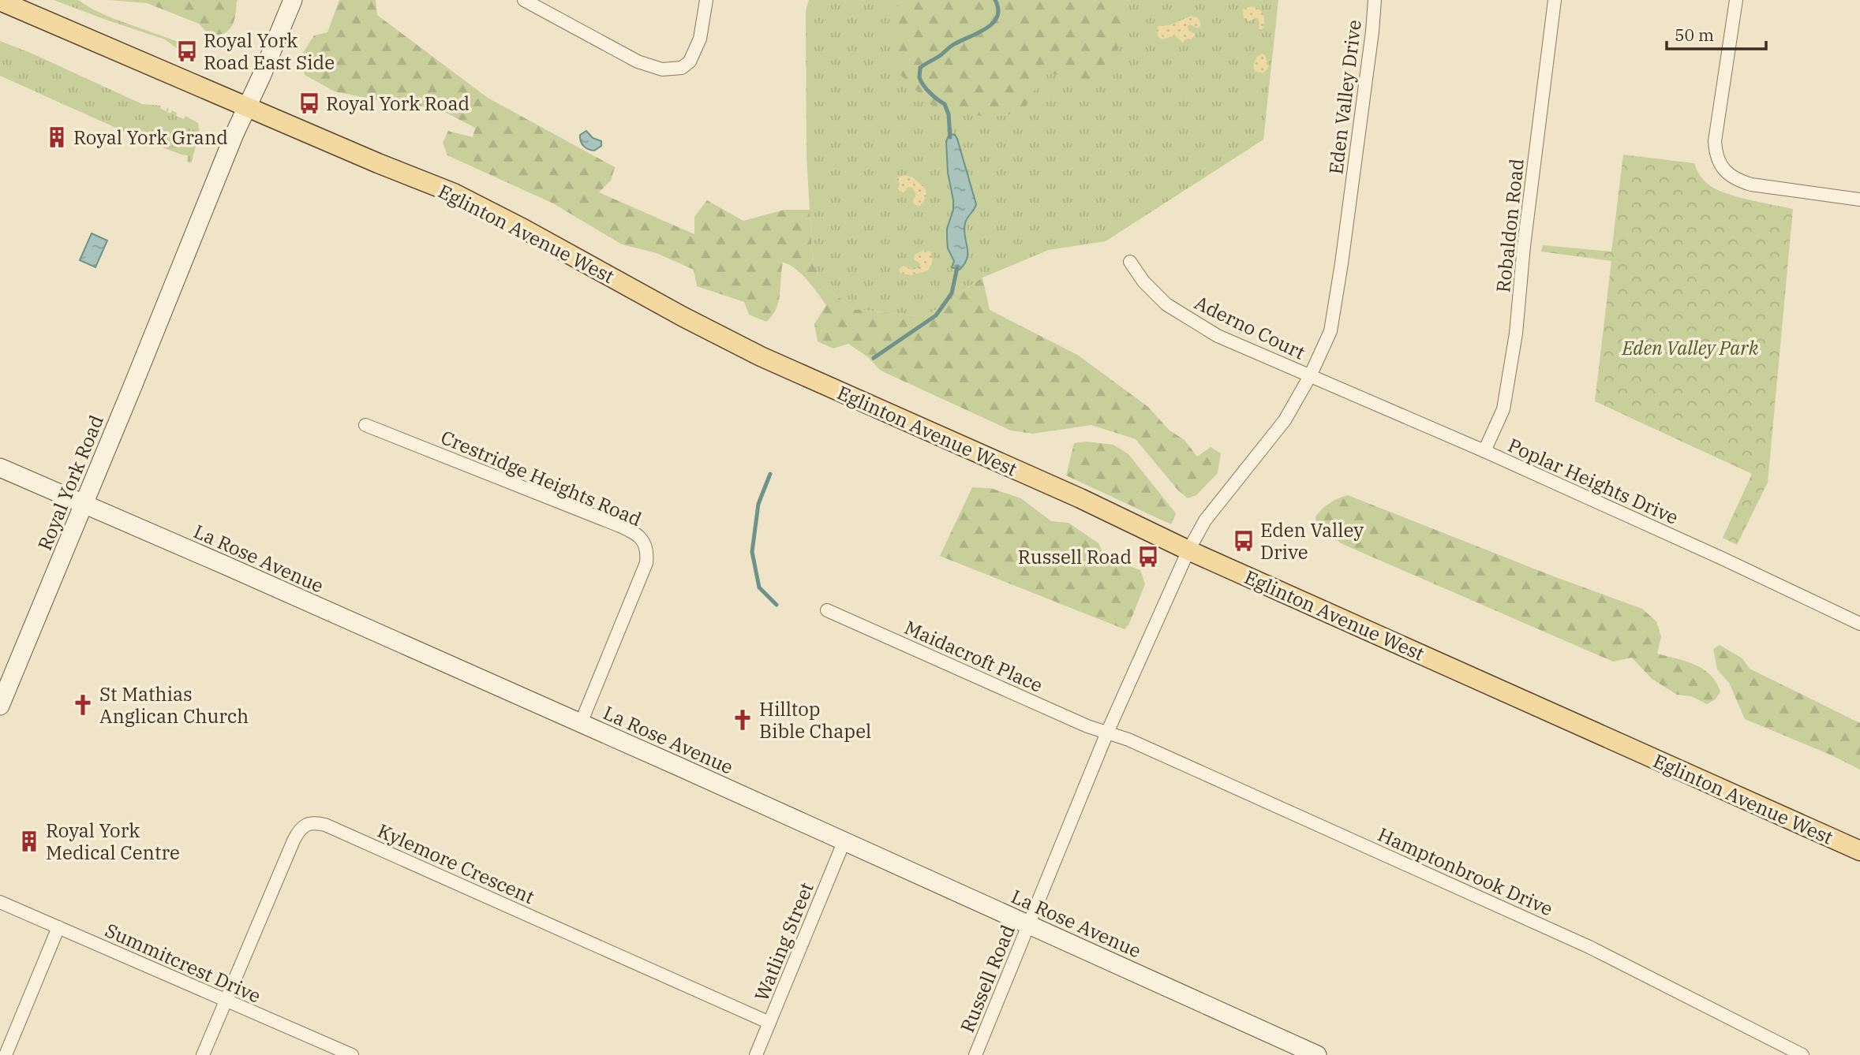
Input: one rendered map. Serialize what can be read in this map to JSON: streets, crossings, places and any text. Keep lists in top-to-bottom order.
{
  "streets": {
    "main road": ["Eglinton Avenue West"],
    "street": [
      "Eden Valley Drive",
      "Robaldon Road",
      "Aderno Court",
      "Crestridge Heights Road",
      "Poplar Heights Drive",
      "Royal York Road",
      "La Rose Avenue",
      "Maidacroft Place",
      "Kylemore Crescent",
      "Hamptonbrook Drive",
      "Watling Street",
      "Summitcrest Drive",
      "Russell Road"
    ]
  },
  "crossings": [
    ["Eden Valley Drive", "Eglinton Avenue West"],
    ["Eden Valley Drive", "Aderno Court"],
    ["Eden Valley Drive", "Poplar Heights Drive"],
    ["Eden Valley Drive", "Russell Road"],
    ["Robaldon Road", "Poplar Heights Drive"],
    ["Eglinton Avenue West", "Royal York Road"],
    ["Eglinton Avenue West", "Russell Road"],
    ["Aderno Court", "Poplar Heights Drive"],
    ["Crestridge Heights Road", "La Rose Avenue"],
    ["Royal York Road", "La Rose Avenue"],
    ["La Rose Avenue", "Watling Street"],
    ["La Rose Avenue", "Russell Road"],
    ["Maidacroft Place", "Hamptonbrook Drive"],
    ["Maidacroft Place", "Russell Road"],
    ["Kylemore Crescent", "Watling Street"],
    ["Kylemore Crescent", "Summitcrest Drive"],
    ["Hamptonbrook Drive", "Russell Road"]
  ],
  "parks": ["Eden Valley Park"],
  "places": {
    "bus stop": [
      "Royal York Road East Side",
      "Royal York Road",
      "Eden Valley Drive",
      "Russell Road"
    ],
    "building": ["Royal York Grand", "Royal York Medical Centre"],
    "church": ["St Mathias Anglican Church", "Hilltop Bible Chapel"]
  },
  "scale_bar": "50 m"
}
